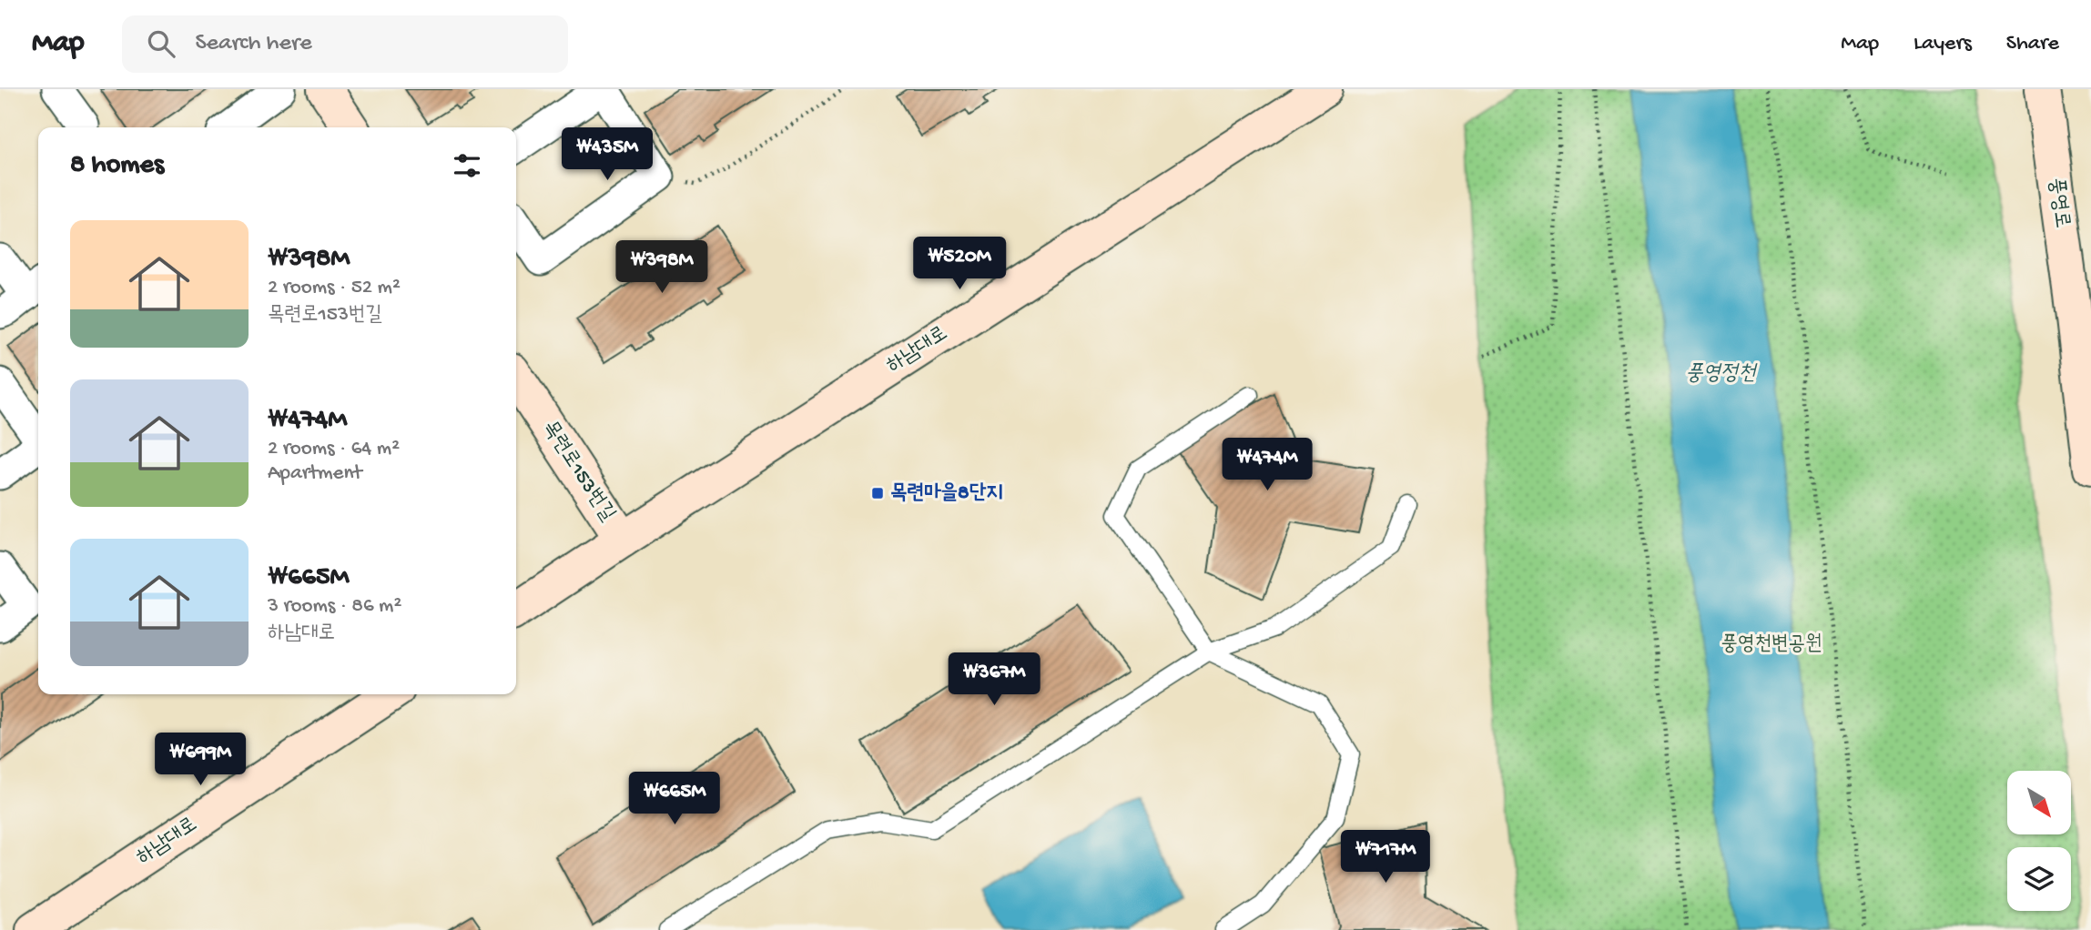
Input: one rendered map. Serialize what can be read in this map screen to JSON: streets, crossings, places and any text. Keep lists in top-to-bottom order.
{
  "streets": {
    "main road": ["풍영로", "하남대로", "목련로153번길"]
  },
  "crossings": [
    ["하남대로", "목련로153번길"]
  ],
  "water": ["풍영정천"],
  "parks": ["풍영천변공원"],
  "places": {
    "transit": ["목련마을8단지"]
  },
  "north": "bottom right",
  "page": {
    "header": "Map",
    "search": "Search here",
    "nav": ["Map", "Layers", "Share"],
    "price": [
      "₩435M",
      "₩520M",
      "₩398M",
      "₩474M",
      "₩367M",
      "₩699M",
      "₩665M",
      "₩717M"
    ],
    "heading": "8 homes",
    "list": [
      {
        "name": "₩398M",
        "note": "2 rooms · 52 m² · 목련로153번길"
      },
      {
        "name": "₩474M",
        "note": "2 rooms · 64 m² · Apartment"
      },
      {
        "name": "₩665M",
        "note": "3 rooms · 86 m² · 하남대로"
      }
    ]
  }
}
